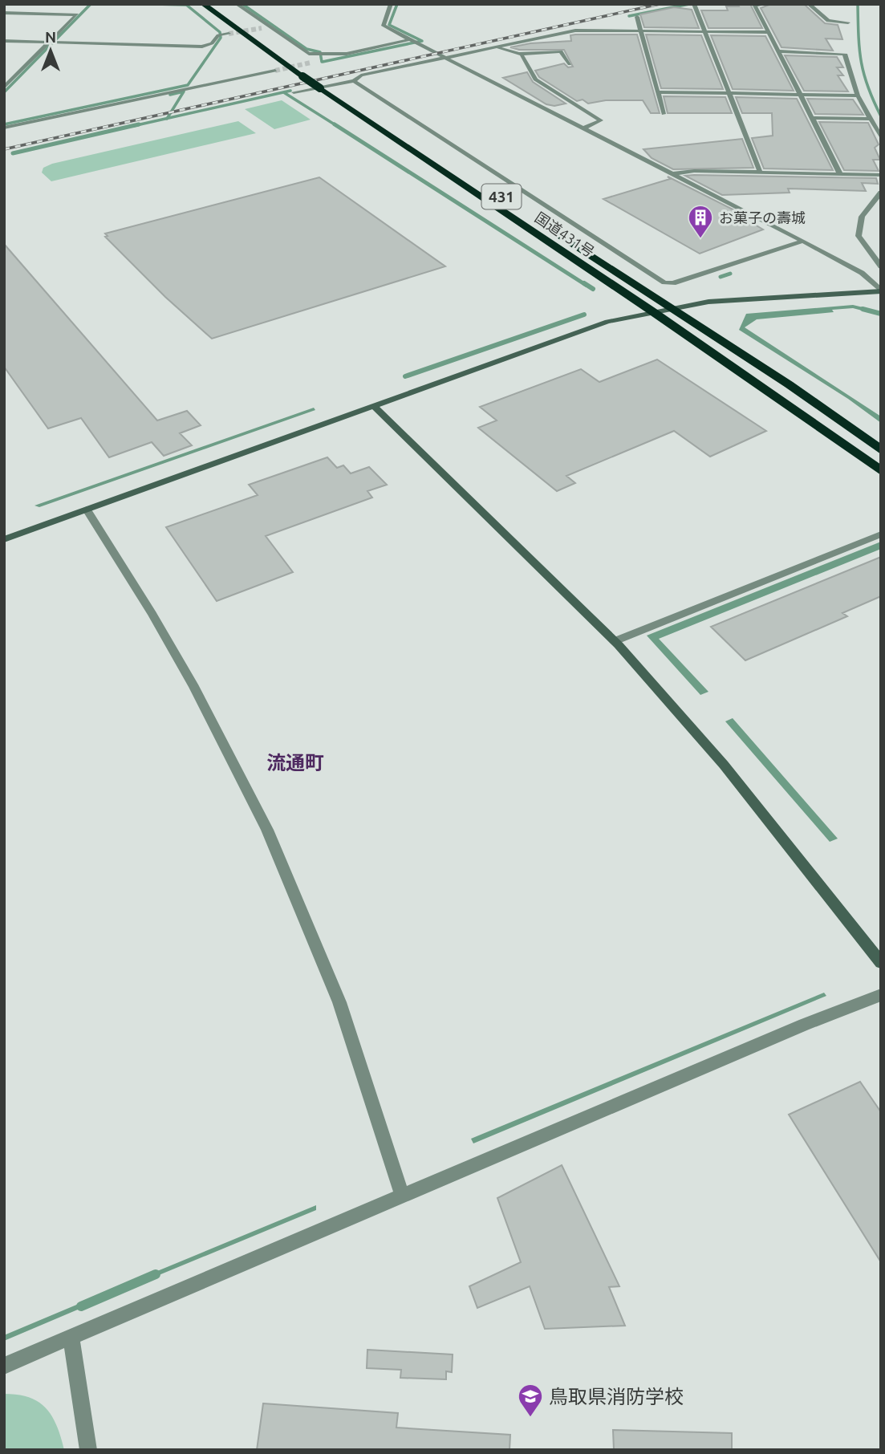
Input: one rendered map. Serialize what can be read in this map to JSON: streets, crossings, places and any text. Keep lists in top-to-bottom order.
{
  "streets": {
    "highway": ["431", "国道431号"]
  },
  "districts": ["流通町"],
  "places": {
    "building": ["お菓子の壽城"],
    "school or university": ["鳥取県消防学校"]
  },
  "north": "top"
}
